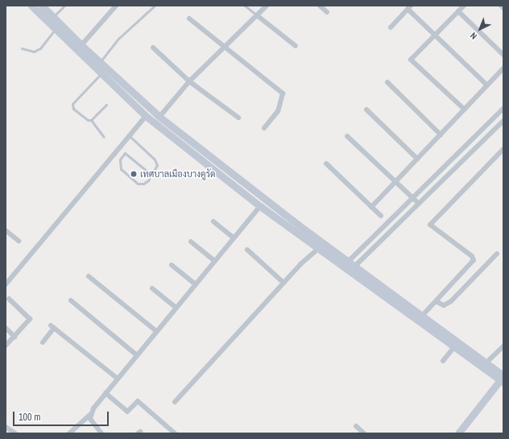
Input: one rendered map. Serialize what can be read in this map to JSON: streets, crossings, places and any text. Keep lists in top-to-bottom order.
{
  "places": ["เทศบาลเมืองบางคูรัด"],
  "scale_bar": "100 m",
  "north": "bottom left"
}
